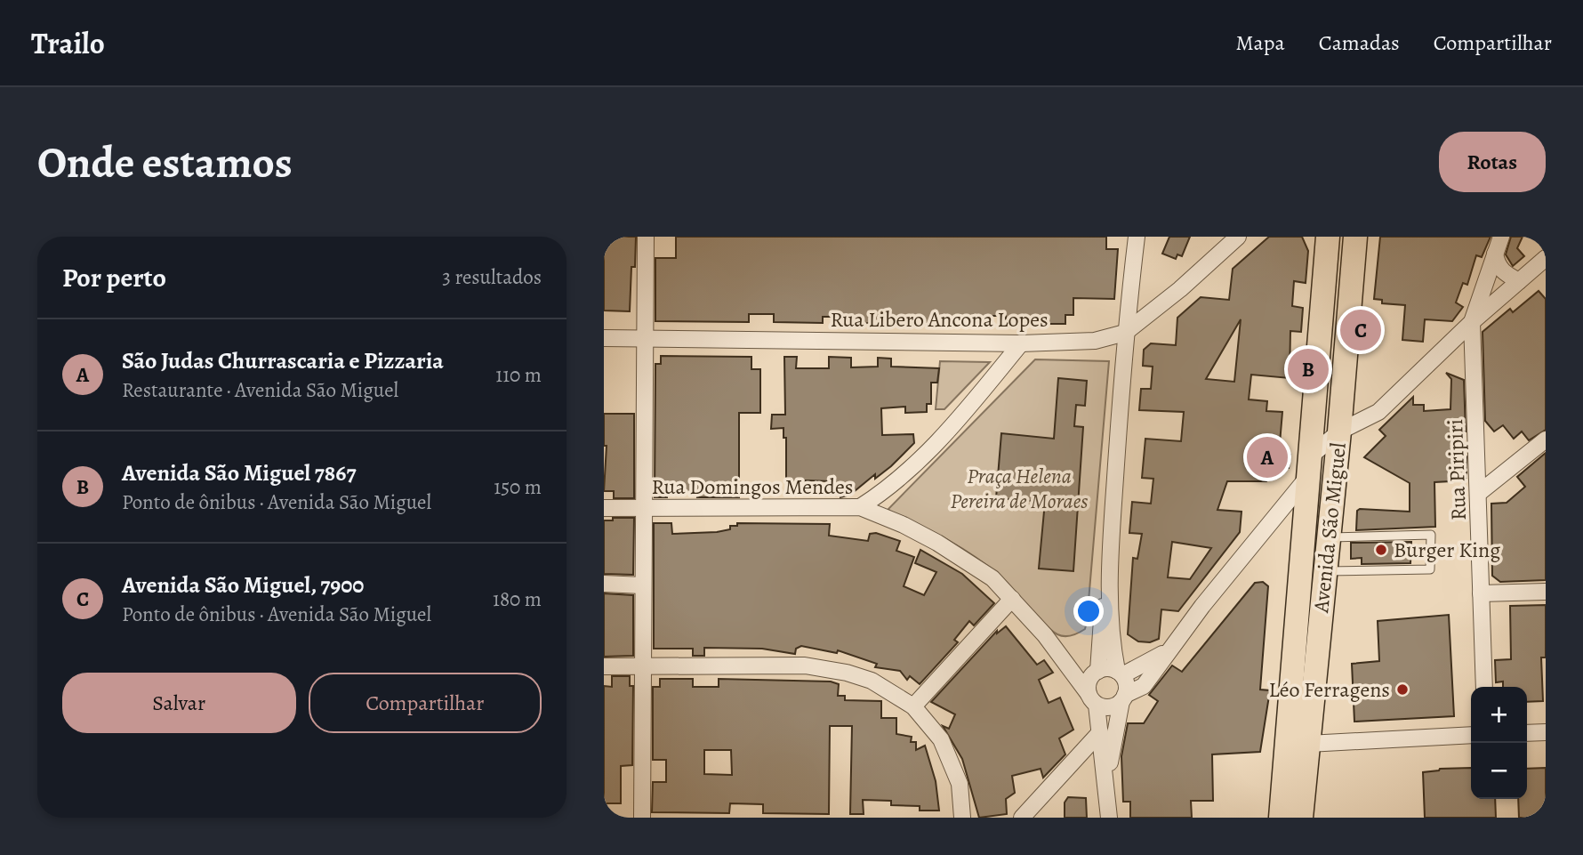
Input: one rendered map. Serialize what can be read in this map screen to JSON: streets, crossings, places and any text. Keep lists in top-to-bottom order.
{
  "streets": {
    "main road": ["Avenida São Miguel"],
    "street": ["Rua Libero Ancona Lopes", "Rua Piripiri", "Rua Domingos Mendes"]
  },
  "parks": ["Praça Helena Pereira de Moraes"],
  "places": ["Burger King", "Léo Ferragens"],
  "page": {
    "header": "Trailo",
    "nav": ["Mapa", "Camadas", "Compartilhar"],
    "buttons": [
      "Rotas",
      ["Salvar", "Compartilhar"]
    ],
    "title": "Onde estamos",
    "heading": ["Por perto", "3 resultados"],
    "pins": ["C", "B", "A"],
    "list": [
      {
        "mark": "A",
        "name": "São Judas Churrascaria e Pizzaria",
        "note": "Restaurante · Avenida São Miguel",
        "value": "110 m"
      },
      {
        "mark": "B",
        "name": "Avenida São Miguel 7867",
        "note": "Ponto de ônibus · Avenida São Miguel",
        "value": "150 m"
      },
      {
        "mark": "C",
        "name": "Avenida São Miguel, 7900",
        "note": "Ponto de ônibus · Avenida São Miguel",
        "value": "180 m"
      }
    ],
    "map_buttons": ["+", "−"]
  }
}
